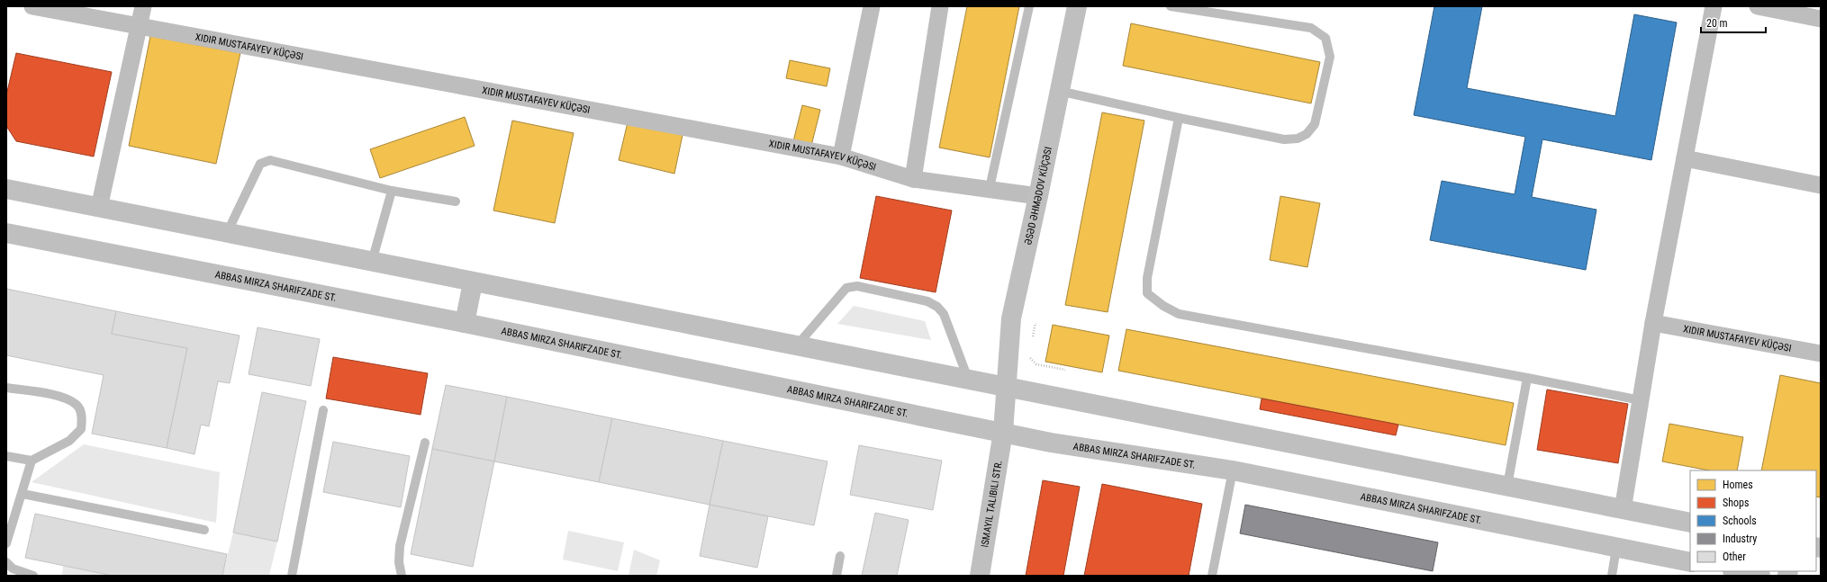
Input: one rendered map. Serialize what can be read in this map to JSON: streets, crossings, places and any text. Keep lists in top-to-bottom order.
{
  "streets": {
    "main road": ["ƏSƏD ƏHMƏDOV KÜÇƏSI", "ABBAS MIRZA SHARIFZADE ST.", "ISMAYIL TALIBILI STR."]
  },
  "crossings": [
    ["ƏSƏD ƏHMƏDOV KÜÇƏSI", "ABBAS MIRZA SHARIFZADE ST."],
    ["ƏSƏD ƏHMƏDOV KÜÇƏSI", "ISMAYIL TALIBILI STR."],
    ["ABBAS MIRZA SHARIFZADE ST.", "ISMAYIL TALIBILI STR."]
  ],
  "legend": [
    "Homes",
    "Shops",
    "Schools",
    "Industry",
    "Other"
  ],
  "scale_bar": "20 m"
}
